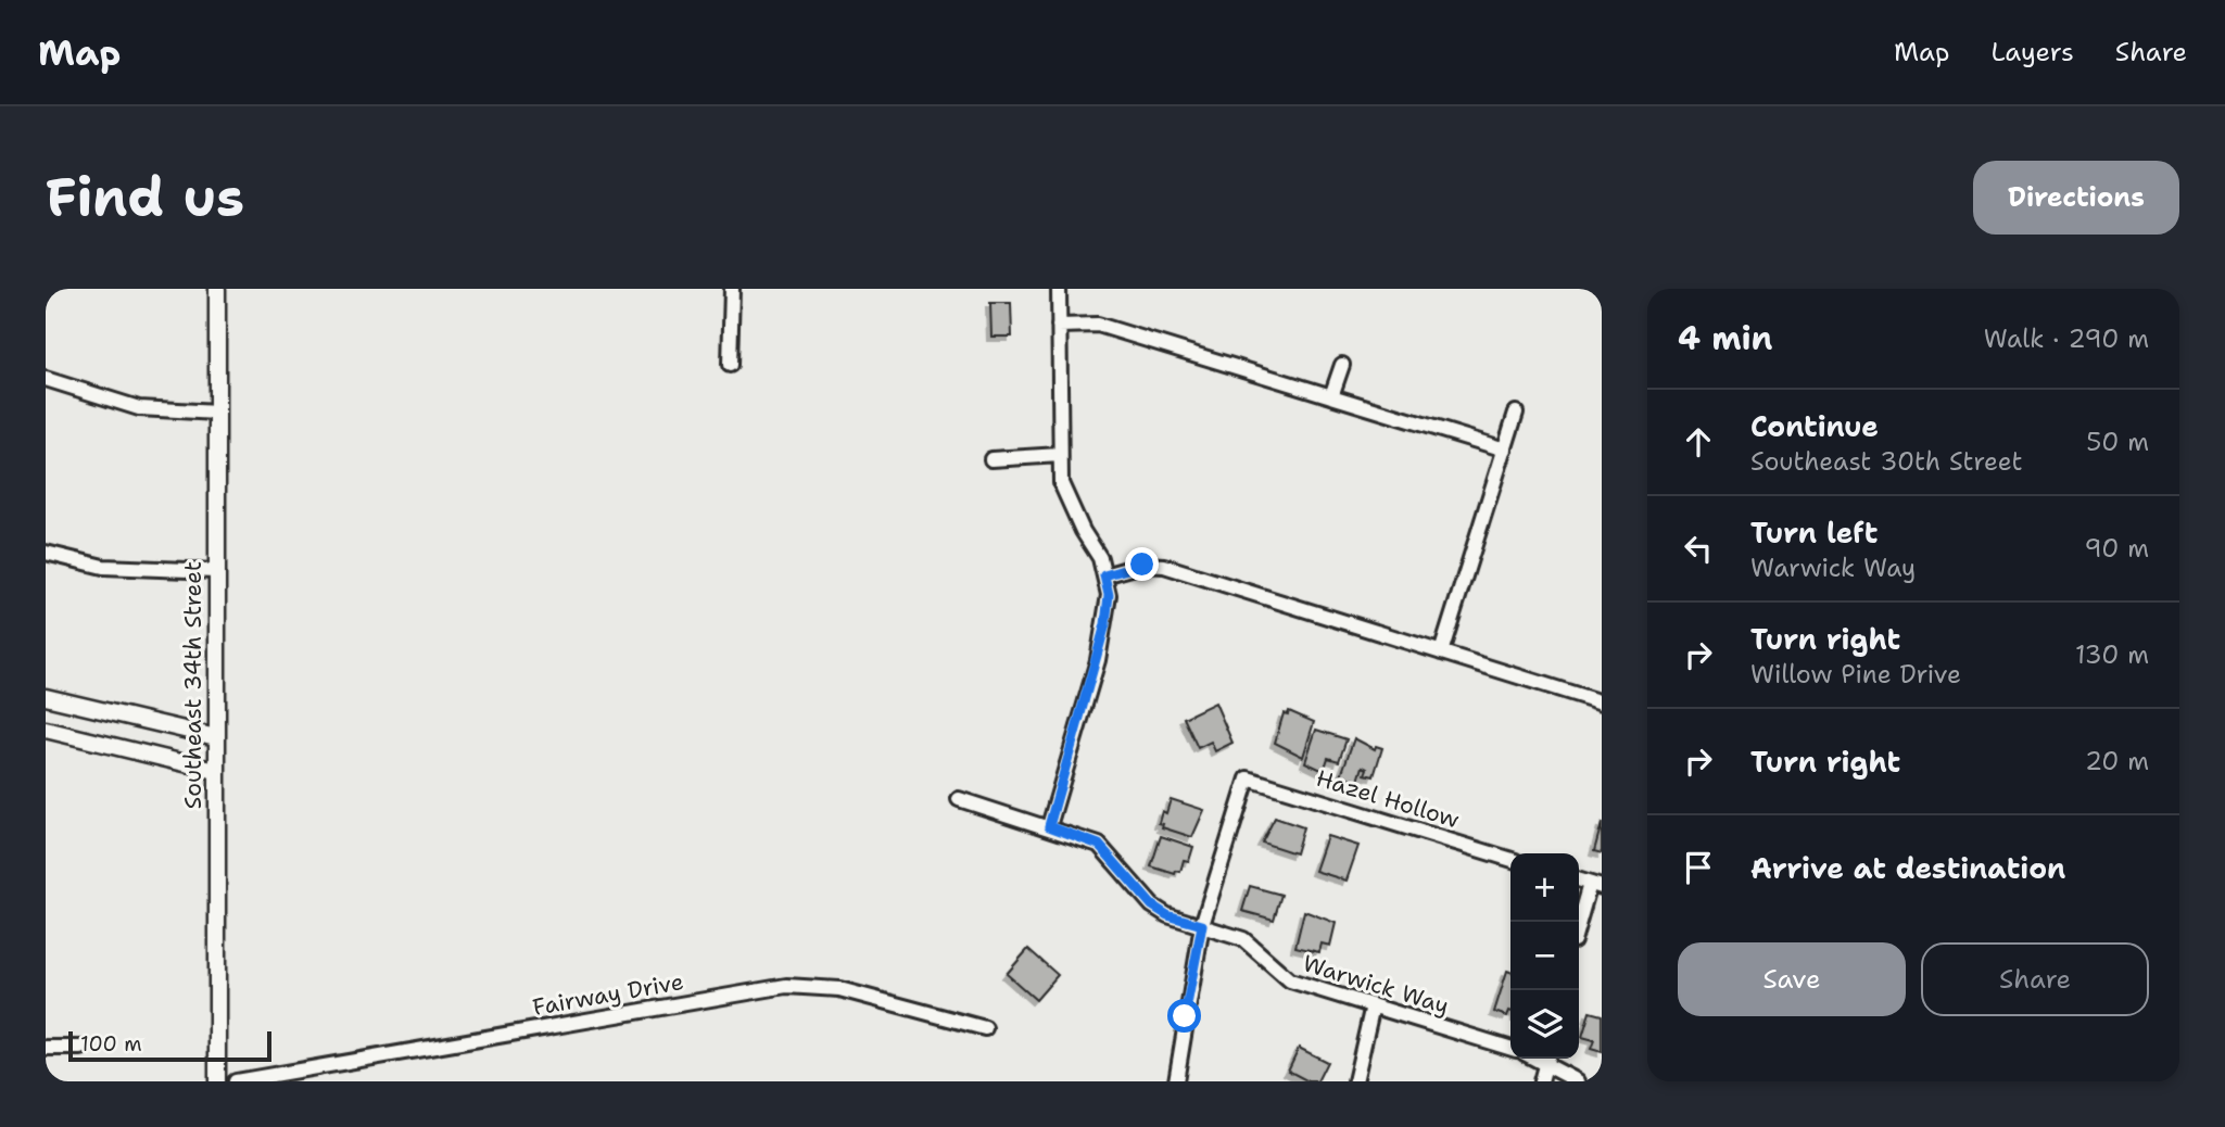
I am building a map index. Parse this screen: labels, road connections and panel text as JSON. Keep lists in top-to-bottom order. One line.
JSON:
{"streets":{"street":["Southeast 34th Street","Hazel Hollow","Warwick Way","Fairway Drive"]},"crossings":[["Hazel Hollow","Warwick Way"]],"scale_bar":"100 m","page":{"header":"Map","nav":["Map","Layers","Share"],"buttons":["Directions",["Save","Share"]],"title":"Find us","heading":["4 min","Walk · 290 m"],"list":[["Continue","Southeast 30th Street","50 m"],["Turn left","Warwick Way","90 m"],["Turn right","Willow Pine Drive","130 m"],["Turn right","20 m"],"Arrive at destination"],"map_buttons":["+","−"],"scale":"100 m"}}
